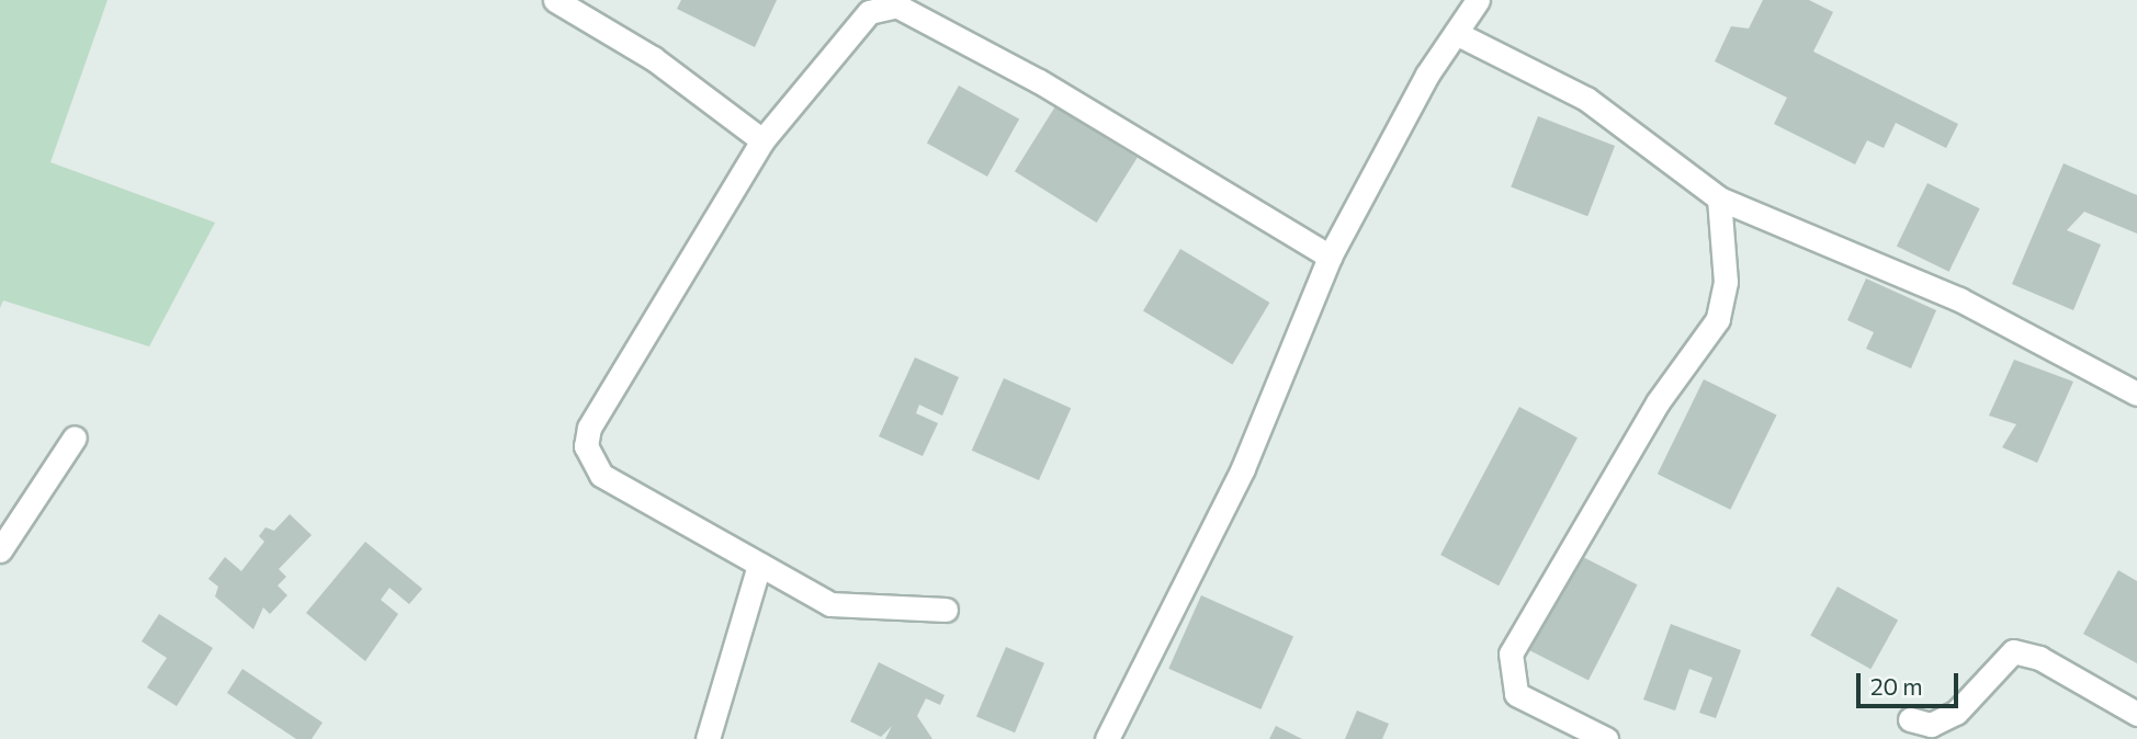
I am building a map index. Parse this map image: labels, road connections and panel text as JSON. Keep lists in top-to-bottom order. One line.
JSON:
{"scale_bar":"20 m"}
